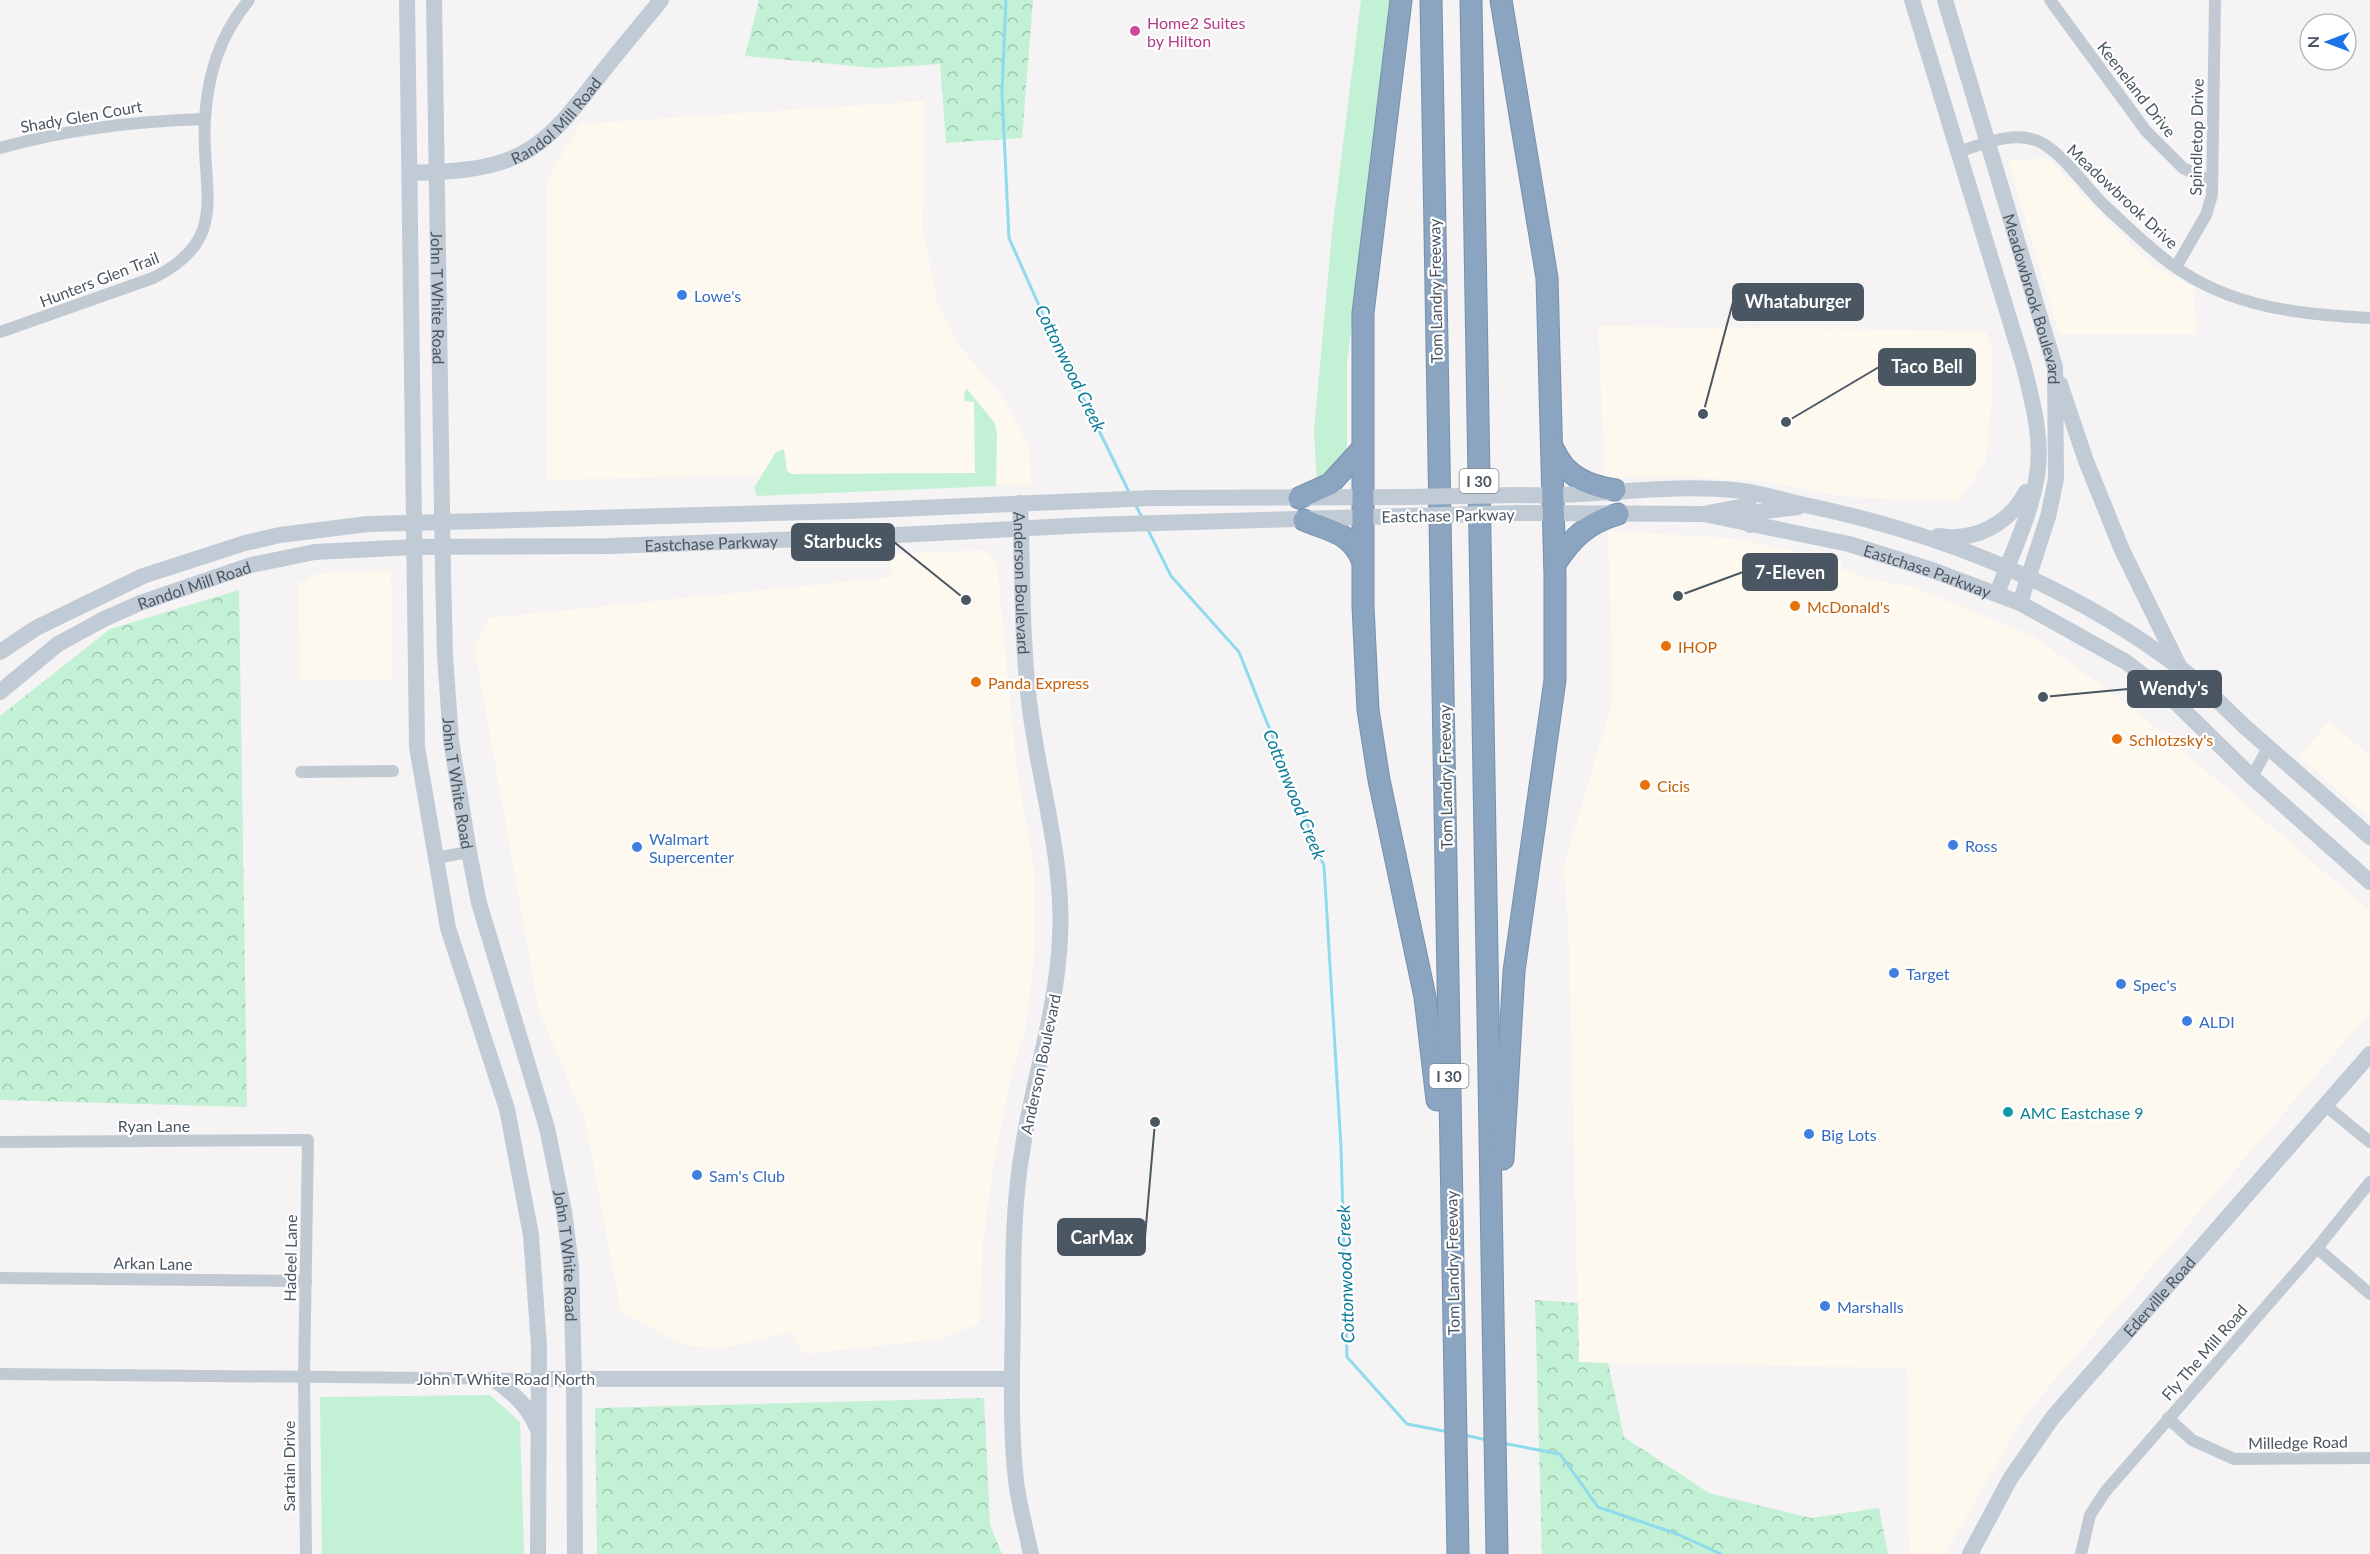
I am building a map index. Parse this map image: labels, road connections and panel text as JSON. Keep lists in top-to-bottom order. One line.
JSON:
{"streets":{"highway":["Tom Landry Freeway","I 30"],"main road":["Randol Mill Road","John T White Road","Meadowbrook Boulevard","Eastchase Parkway","Anderson Boulevard","Ederville Road","John T White Road North"],"street":["Keeneland Drive","Shady Glen Court","Spindletop Drive","Meadowbrook Drive","Hunters Glen Trail","Ryan Lane","Hadeel Lane","Arkan Lane","Fly The Mill Road","Milledge Road","Sartain Drive"]},"crossings":[["Keeneland Drive","Spindletop Drive"],["Shady Glen Court","Hunters Glen Trail"],["Randol Mill Road","John T White Road"],["Randol Mill Road","Eastchase Parkway"],["Spindletop Drive","Meadowbrook Drive"],["Meadowbrook Drive","Meadowbrook Boulevard"],["John T White Road","Eastchase Parkway"],["John T White Road","John T White Road North"],["Meadowbrook Boulevard","Eastchase Parkway"],["Eastchase Parkway","Anderson Boulevard"],["Anderson Boulevard","John T White Road North"],["Ryan Lane","Hadeel Lane"],["Hadeel Lane","Arkan Lane"],["Hadeel Lane","John T White Road North"],["Hadeel Lane","Sartain Drive"],["Fly The Mill Road","Milledge Road"],["John T White Road North","Sartain Drive"]],"water":["Cottonwood Creek"],"places":["Home2 Suites by Hilton","Lowe's","Whataburger","Taco Bell","7-Eleven","Starbucks","McDonald's","IHOP","Panda Express","Wendy's","Schlotzsky's","Cicis","Ross","Walmart Supercenter","Target","Spec's","ALDI","AMC Eastchase 9","CarMax","Big Lots","Sam's Club","Marshalls"],"north":"left"}
